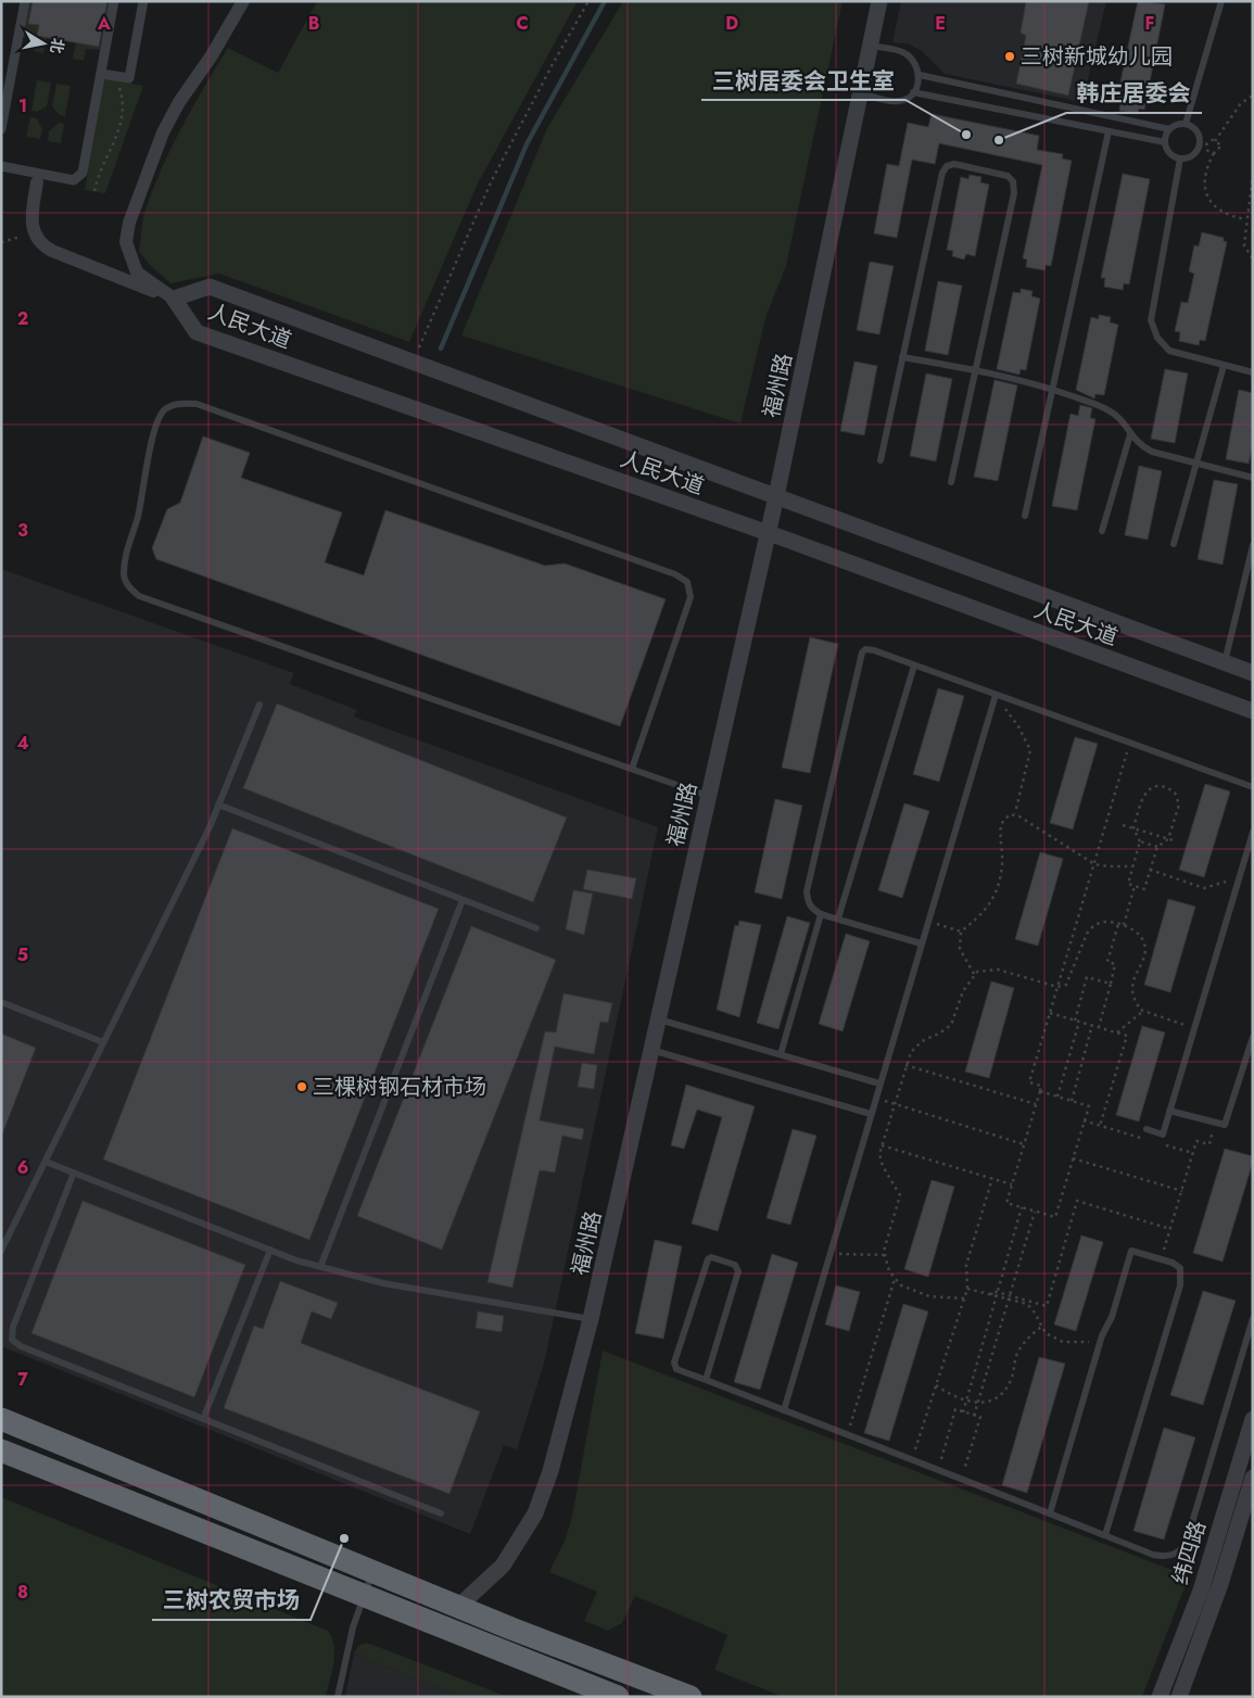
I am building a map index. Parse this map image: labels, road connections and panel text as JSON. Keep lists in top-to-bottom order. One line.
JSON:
{"streets":{"street":["人民大道","福州路","纬四路"]},"crossings":[["人民大道","福州路"]],"places":["三树新城幼儿园","三树居委会卫生室","韩庄居委会","三棵树钢石材市场","三树农贸市场"],"north":"right","grid":{"columns":["A","B","C","D","E","F"],"rows":["1","2","3","4","5","6","7","8"]}}
